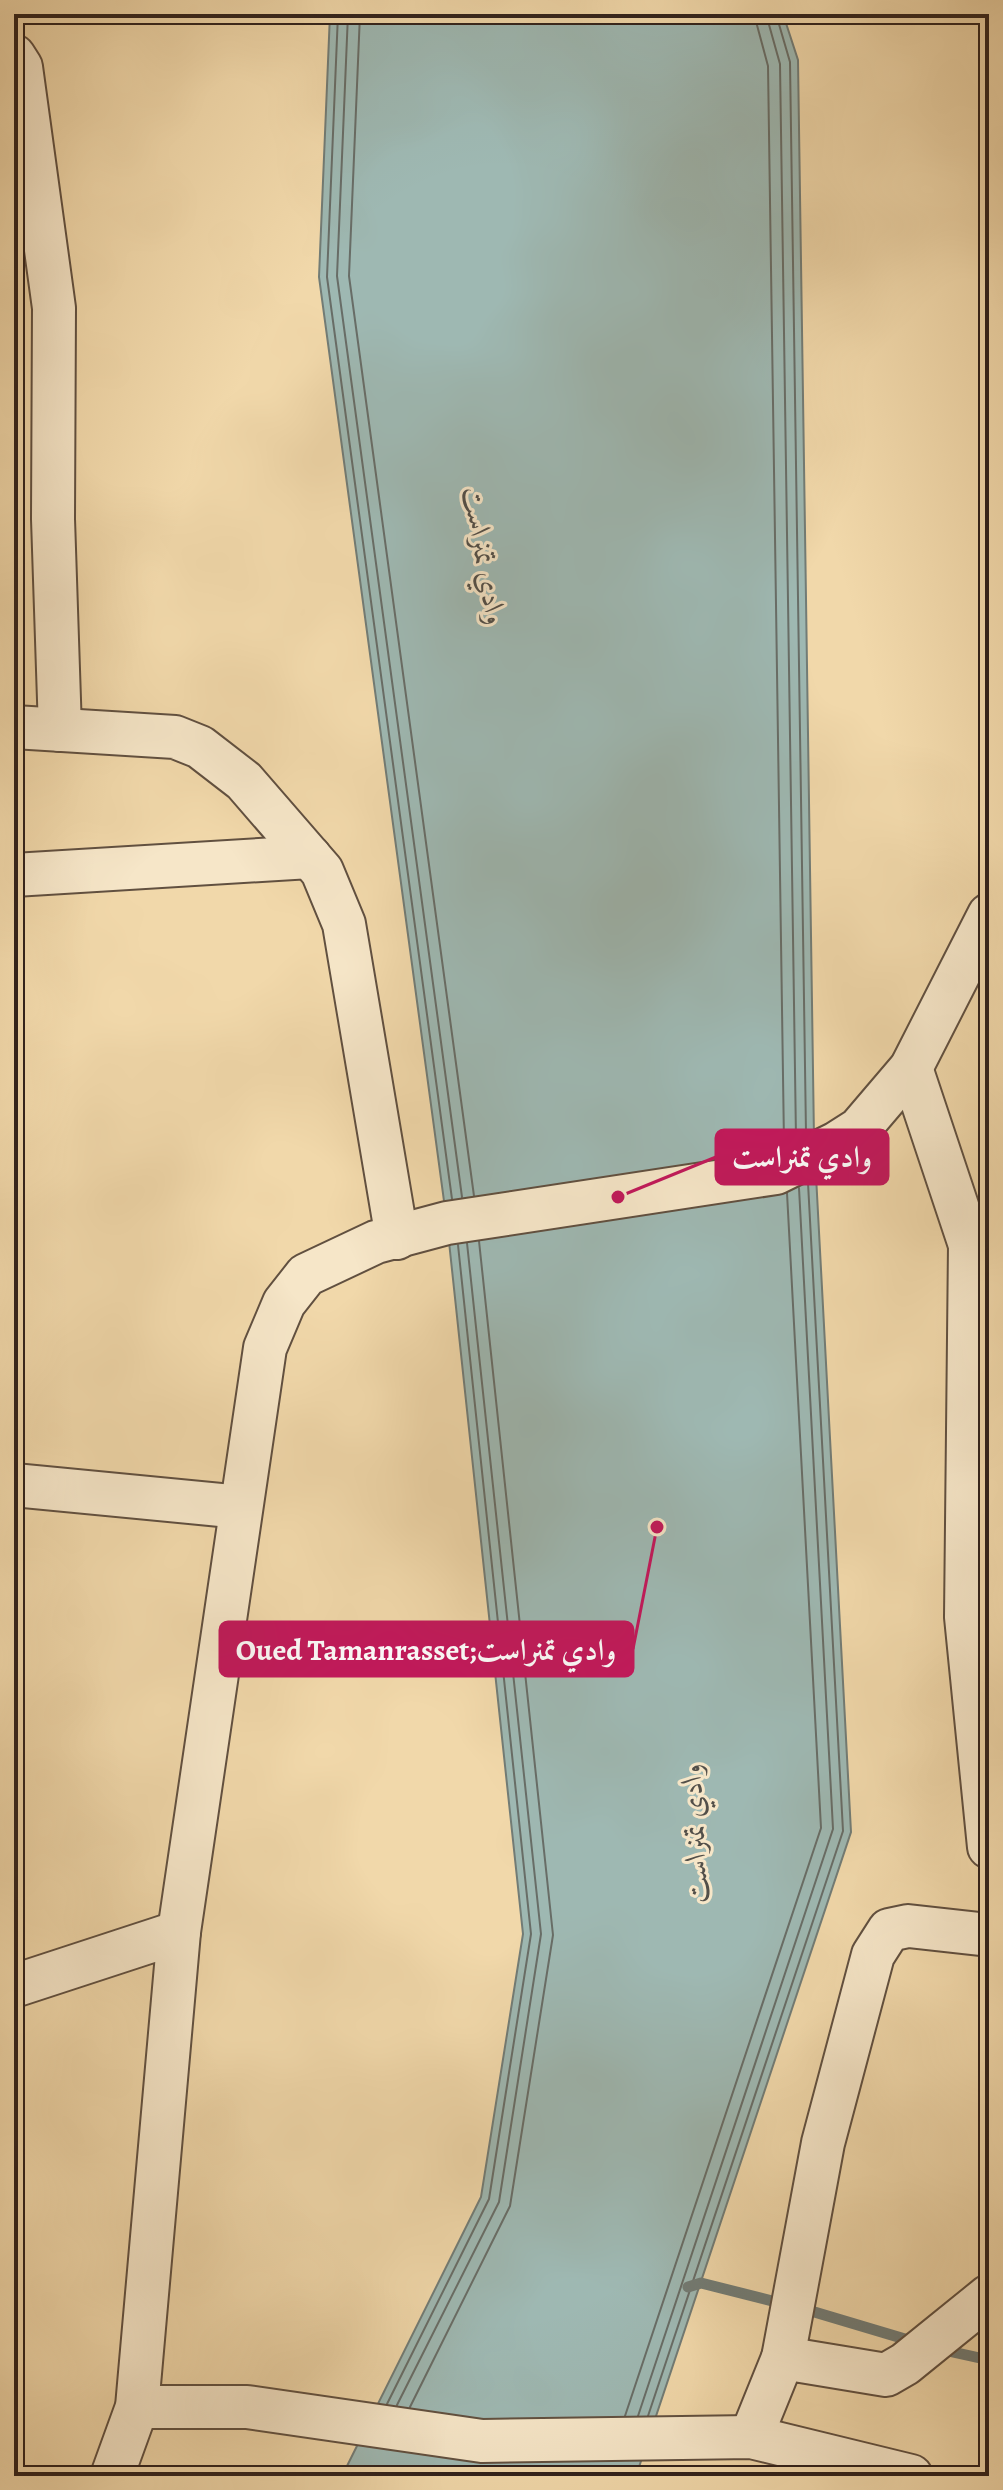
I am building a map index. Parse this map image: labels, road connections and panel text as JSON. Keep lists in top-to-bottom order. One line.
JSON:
{"water":["وادي تمنراست"],"places":["وادي تمنراست","Oued Tamanrasset;وادي تمنراست"]}
